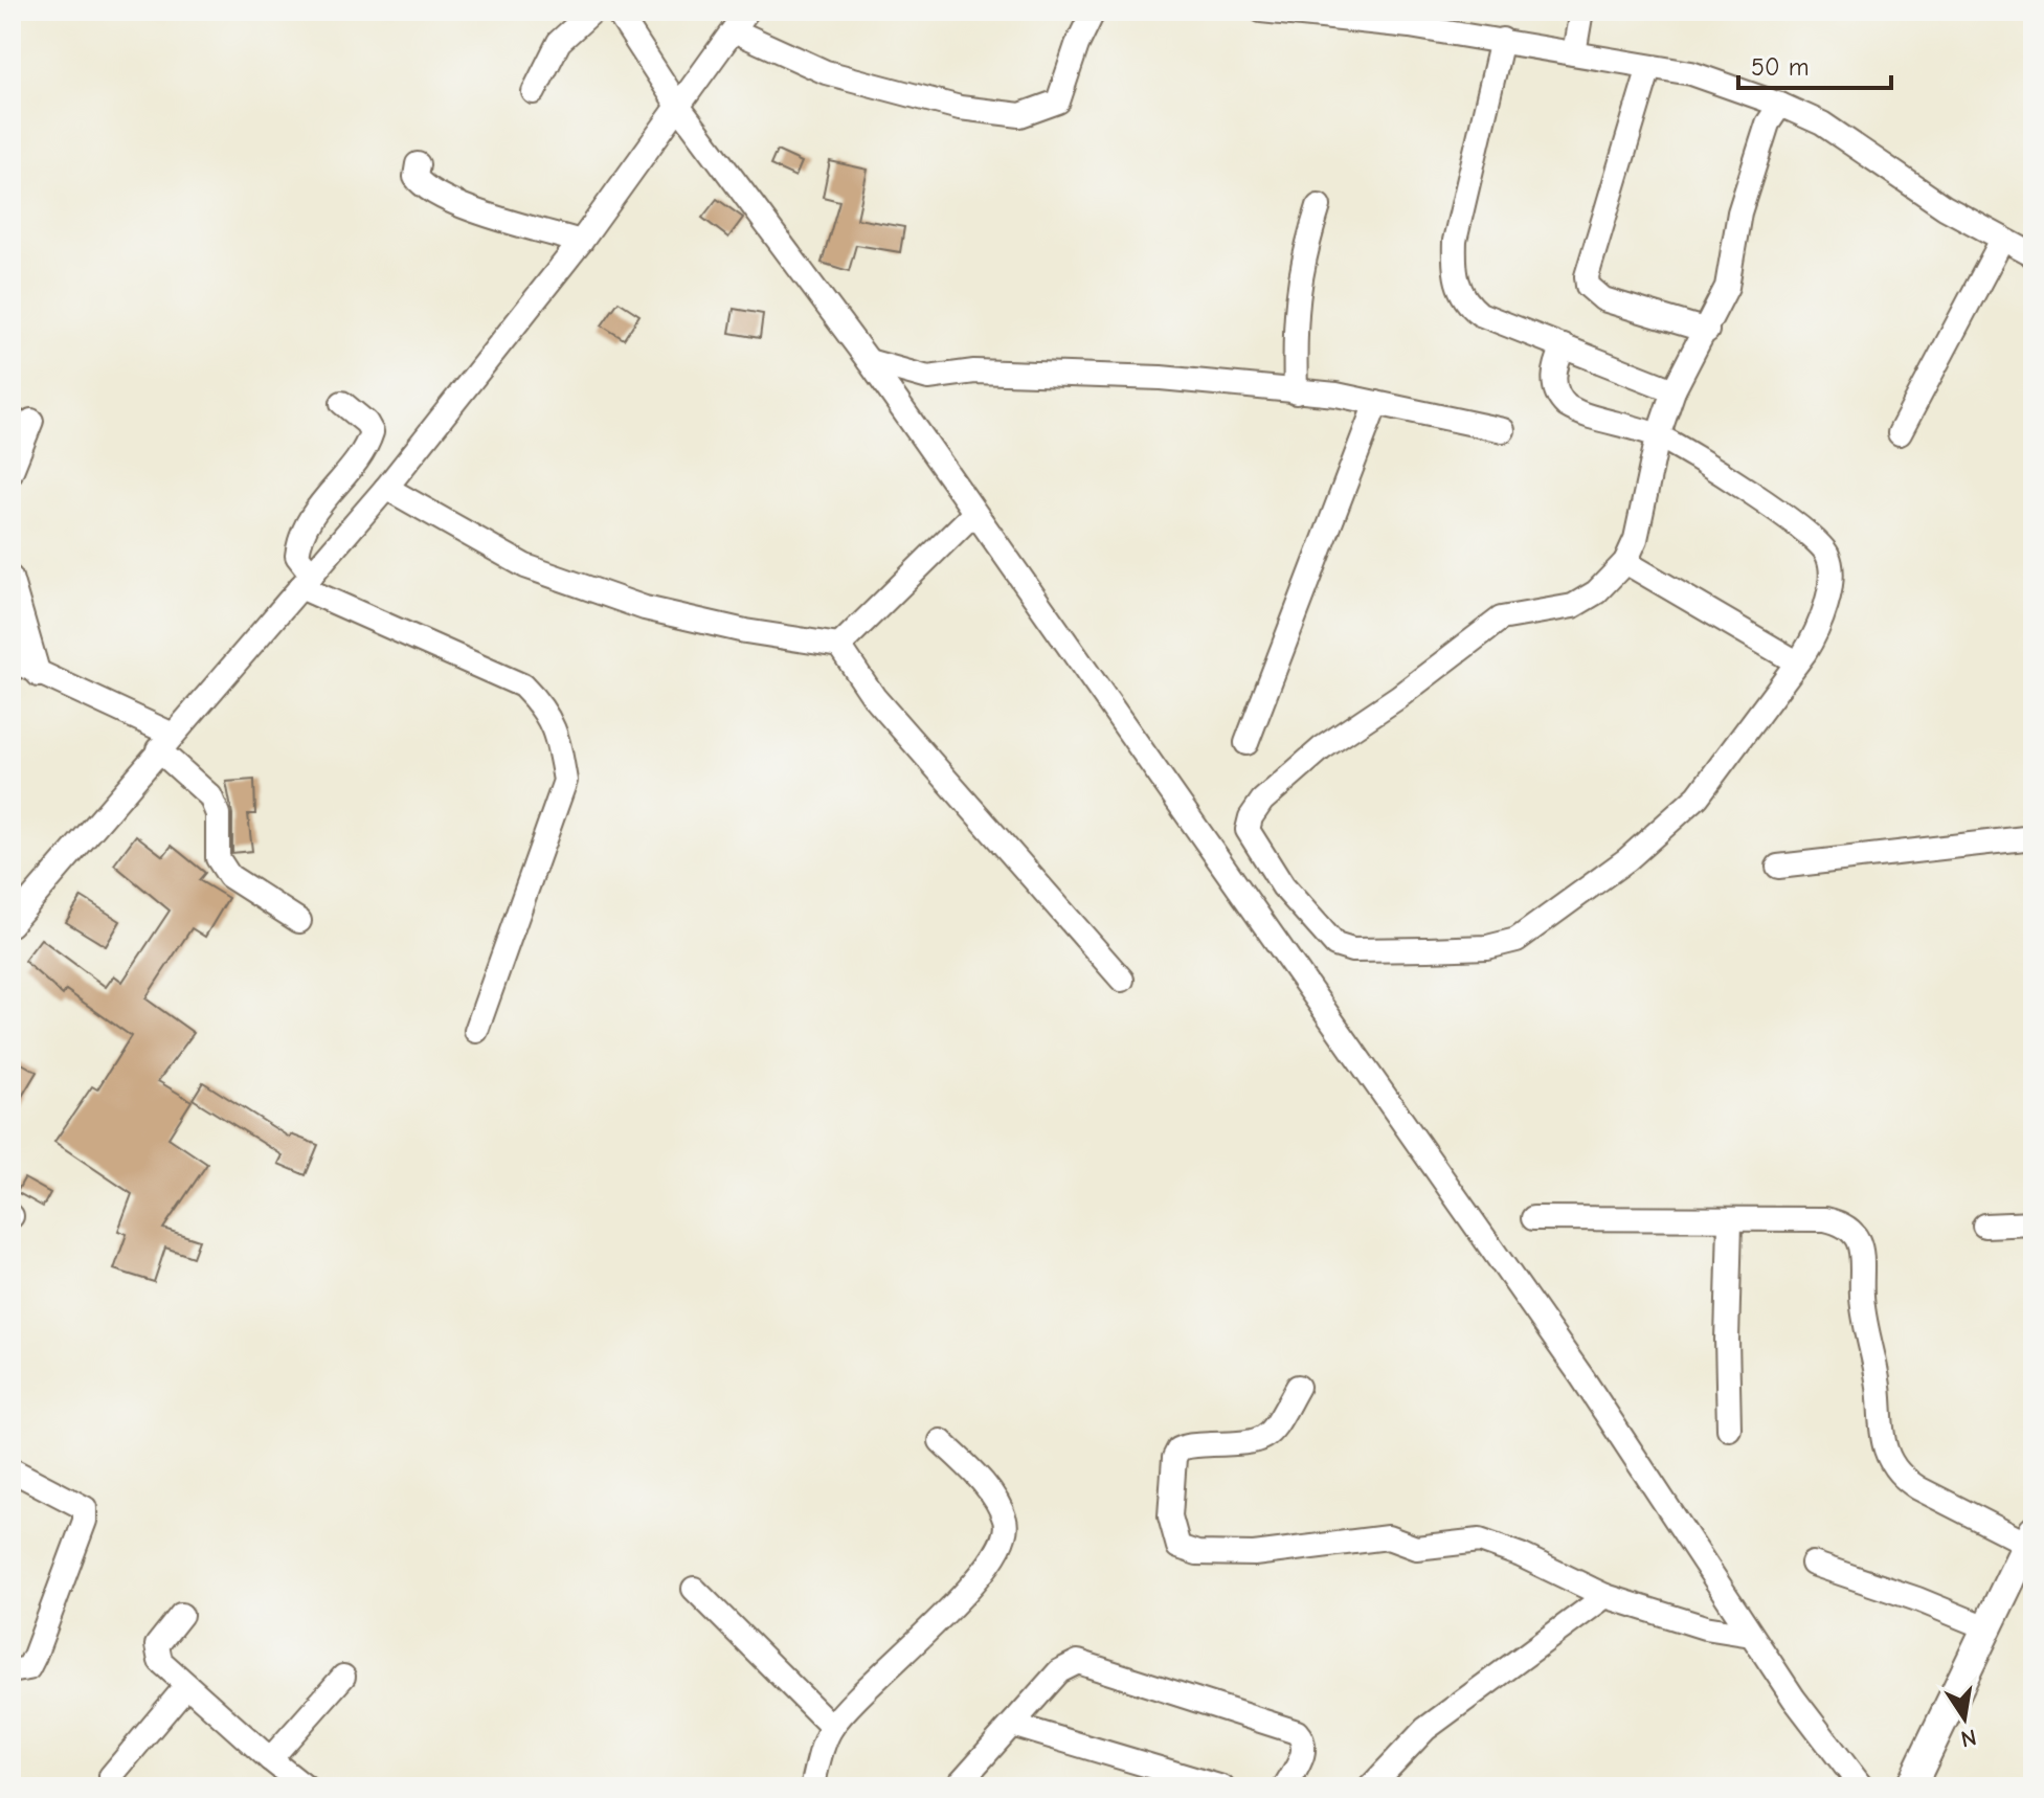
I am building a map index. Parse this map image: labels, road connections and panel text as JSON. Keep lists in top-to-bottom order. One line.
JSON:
{"scale_bar":"50 m","north":"bottom"}
